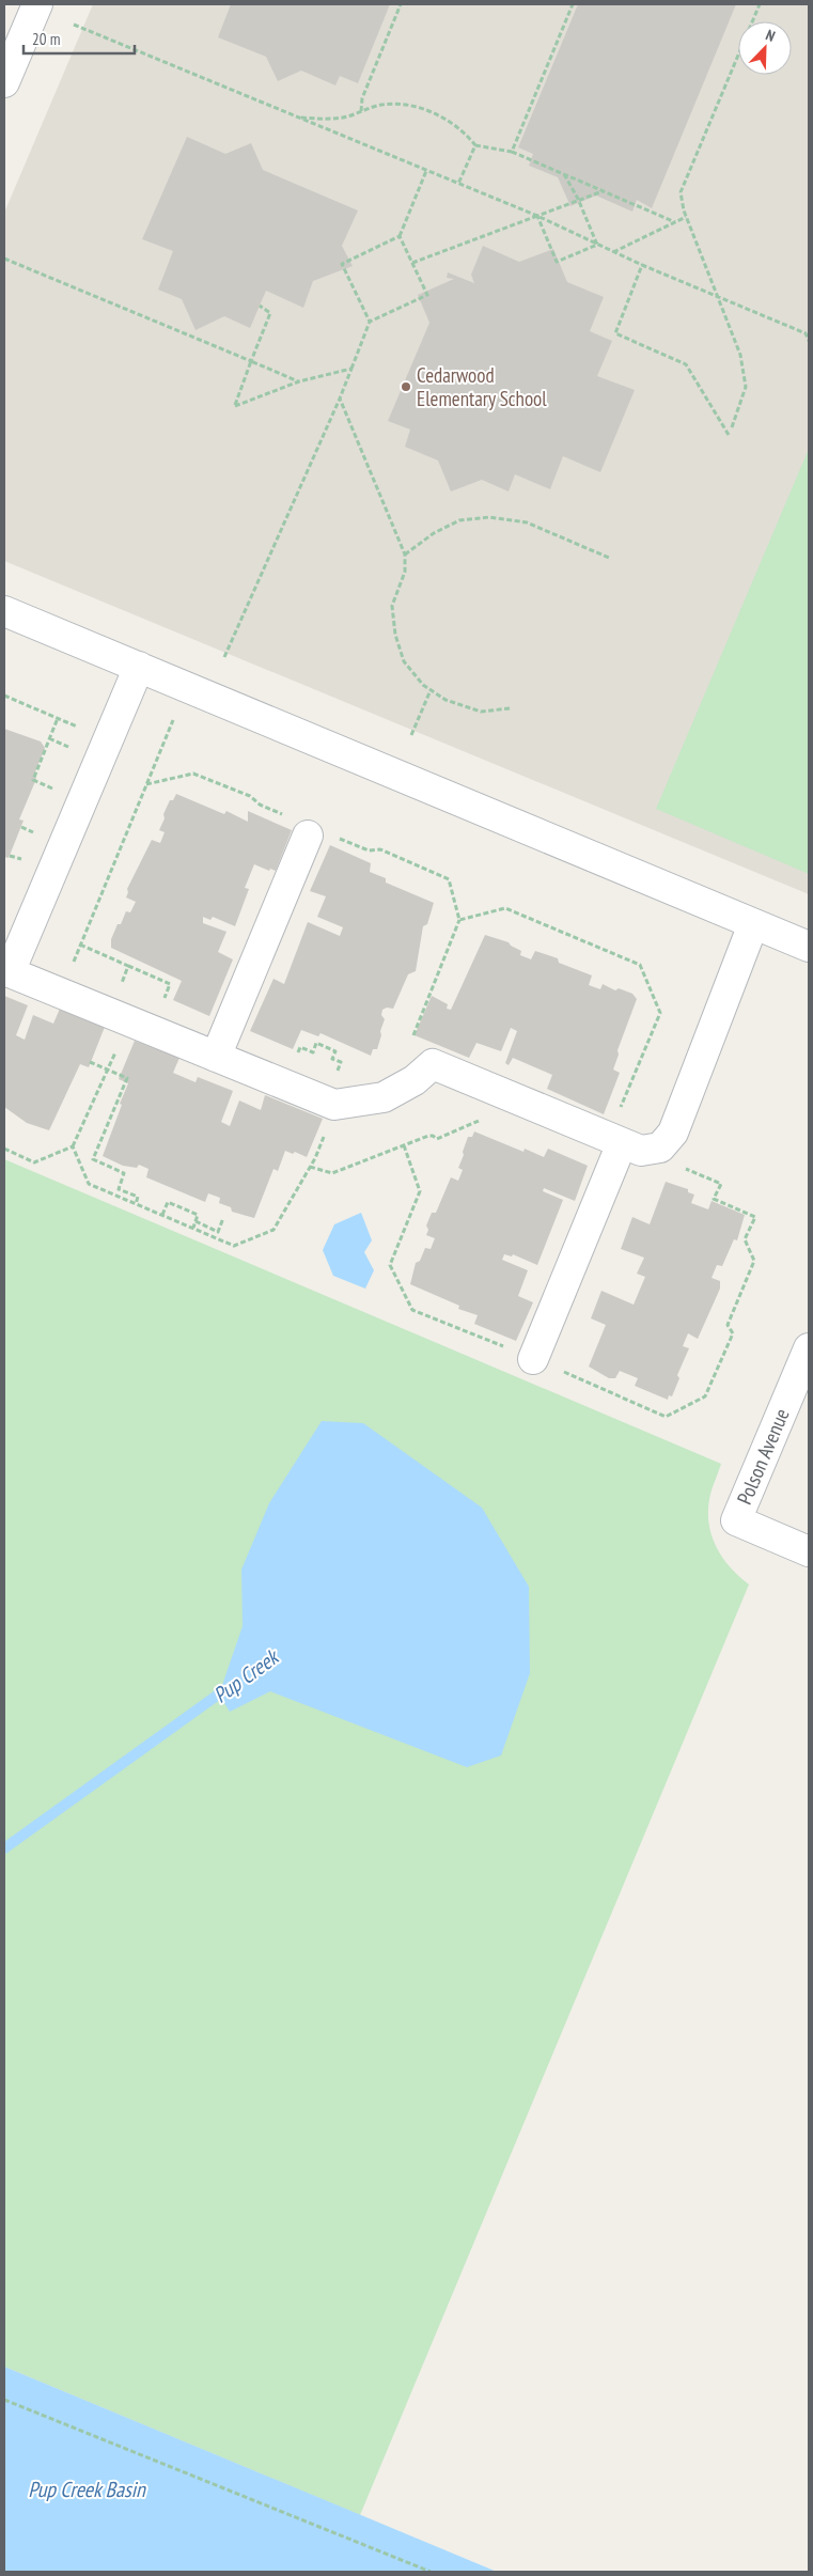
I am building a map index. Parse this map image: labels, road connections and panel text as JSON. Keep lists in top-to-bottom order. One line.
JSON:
{"streets":{"street":["Polson Avenue"]},"water":["Pup Creek","Pup Creek Basin"],"places":["Cedarwood Elementary School"],"scale_bar":"20 m","north":"top right"}
